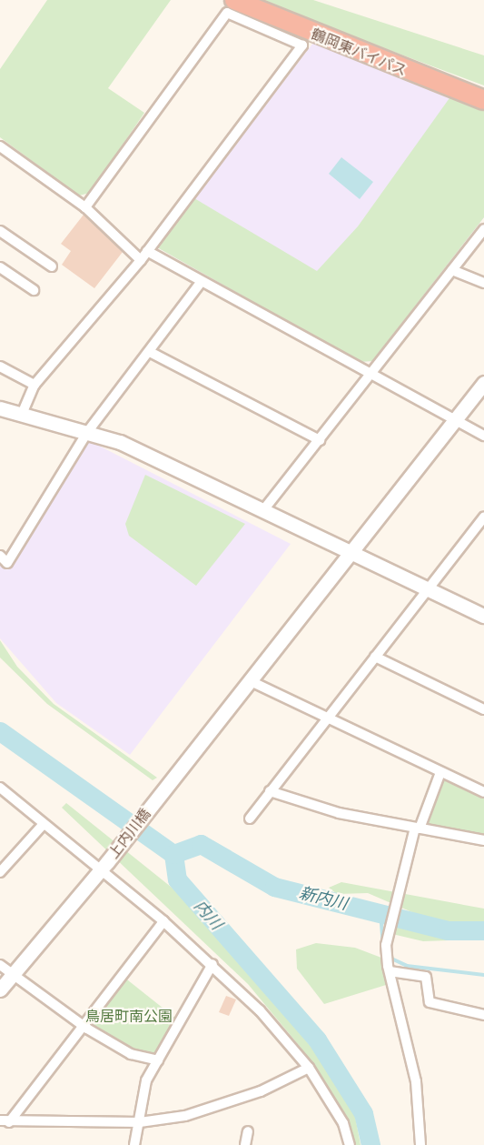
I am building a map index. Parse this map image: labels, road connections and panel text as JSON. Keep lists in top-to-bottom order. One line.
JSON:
{"streets":{"highway":["鶴岡東バイパス"],"street":["上内川橋"]},"water":["新内川","内川"],"parks":["鳥居町南公園"]}
